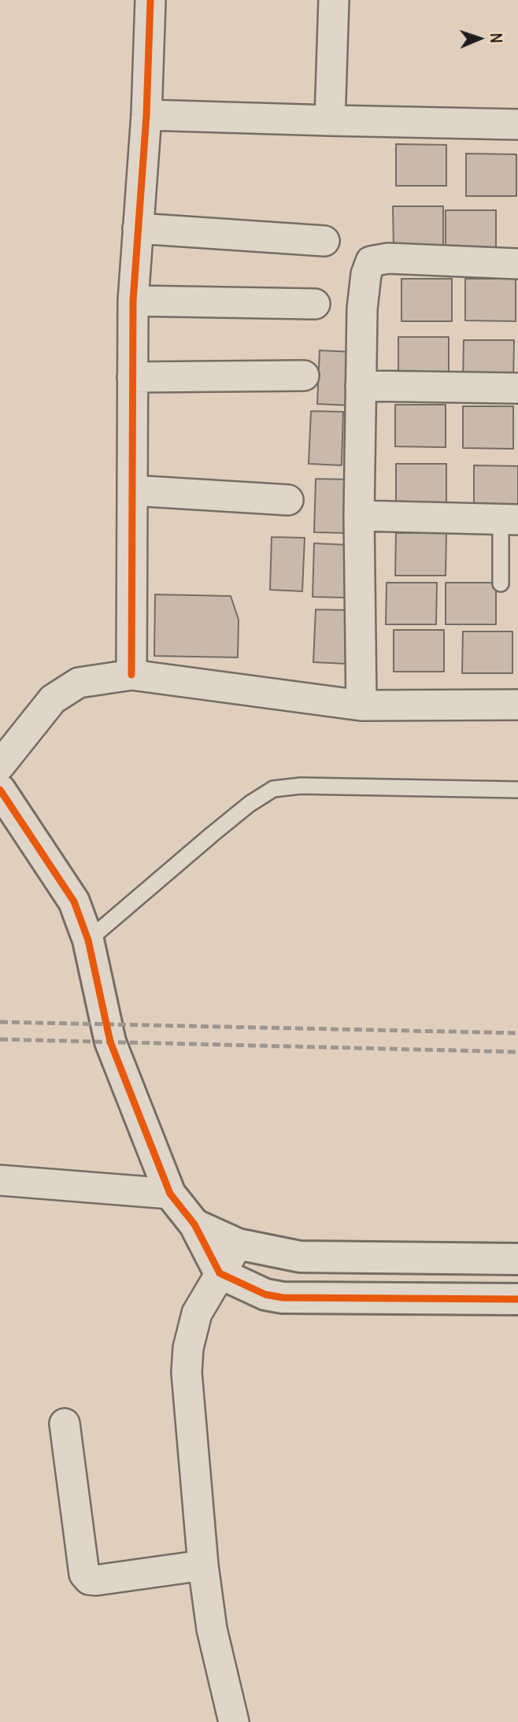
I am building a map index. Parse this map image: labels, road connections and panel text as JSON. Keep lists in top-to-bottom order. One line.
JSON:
{"north":"right"}
